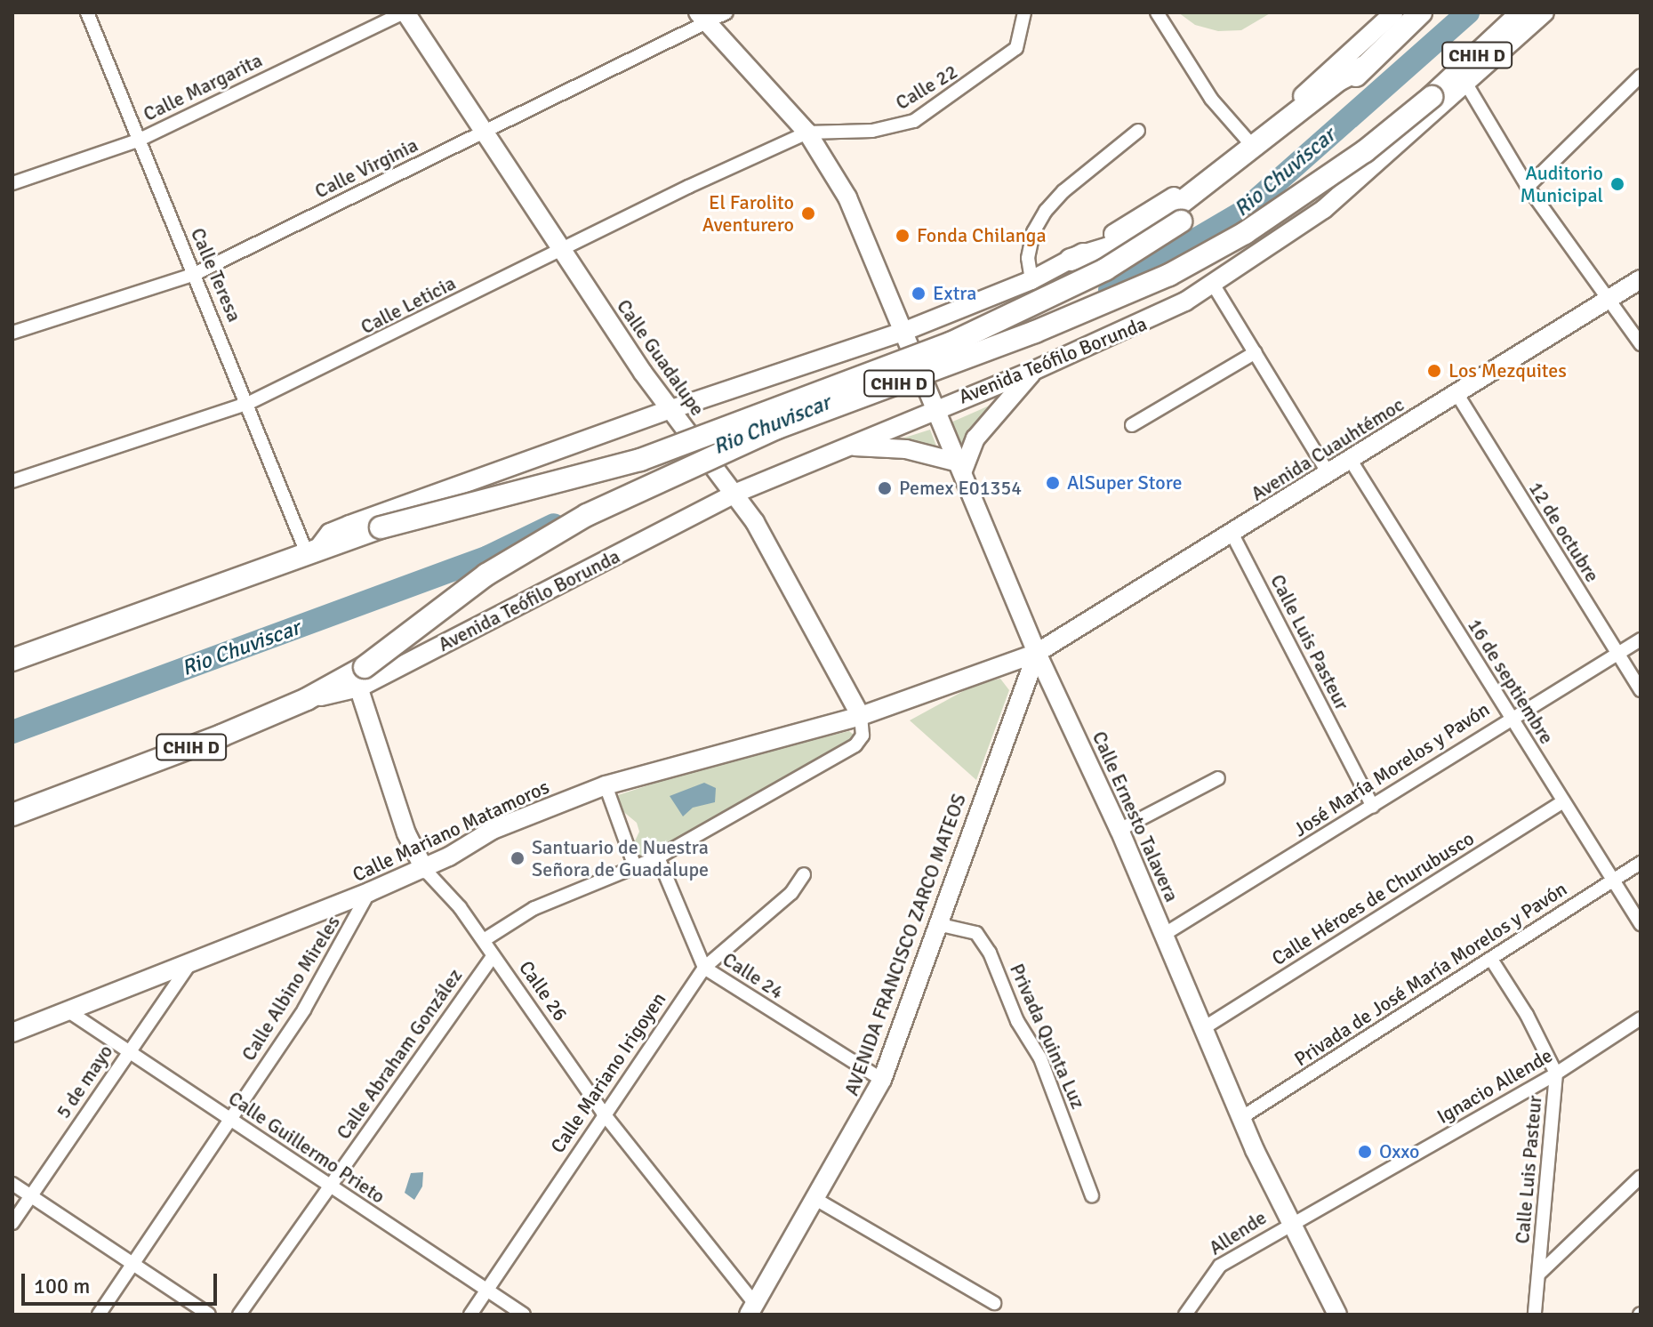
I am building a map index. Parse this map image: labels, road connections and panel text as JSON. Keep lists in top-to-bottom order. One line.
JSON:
{"streets":{"main road":["CHIH D","Calle Guadalupe","Avenida Teófilo Borunda","Avenida Cuauhtémoc","Calle Ernesto Talavera","Calle Mariano Matamoros","AVENIDA FRANCISCO ZARCO MATEOS","Calle 26"],"street":["Calle Margarita","Calle 22","Calle Virginia","Calle Teresa","Calle Leticia","12 de octubre","Calle Luis Pasteur","16 de septiembre","José María Morelos y Pavón","Calle Héroes de Churubusco","Privada de José María Morelos y Pavón","Calle 24","Calle Albino Mireles","Privada Quinta Luz","Calle Abraham González","Calle Mariano Irigoyen","5 de mayo","Ignacio Allende","Calle Guillermo Prieto","Allende"]},"crossings":[["CHIH D","Calle Teresa"],["CHIH D","Avenida Teófilo Borunda"],["CHIH D","Calle 26"],["Calle Margarita","Calle Teresa"],["Calle Margarita","Calle Guadalupe"],["Calle 22","Calle Leticia"],["Calle 22","Calle Ernesto Talavera"],["Calle Virginia","Calle Teresa"],["Calle Virginia","Calle Guadalupe"],["Calle Virginia","Calle Ernesto Talavera"],["Calle Teresa","Calle Leticia"],["Calle Leticia","Calle Guadalupe"],["Calle Leticia","Calle Ernesto Talavera"],["Calle Guadalupe","Avenida Teófilo Borunda"],["Calle Guadalupe","Calle Mariano Matamoros"],["Calle Guadalupe","Calle 24"],["Avenida Teófilo Borunda","Calle Ernesto Talavera"],["Avenida Teófilo Borunda","Calle 26"],["Avenida Cuauhtémoc","12 de octubre"],["Avenida Cuauhtémoc","Calle Luis Pasteur"],["Avenida Cuauhtémoc","16 de septiembre"],["Avenida Cuauhtémoc","Calle Ernesto Talavera"],["Avenida Cuauhtémoc","Calle Mariano Matamoros"],["Avenida Cuauhtémoc","AVENIDA FRANCISCO ZARCO MATEOS"],["12 de octubre","José María Morelos y Pavón"],["Calle Luis Pasteur","José María Morelos y Pavón"],["Calle Luis Pasteur","Privada de José María Morelos y Pavón"],["Calle Luis Pasteur","Ignacio Allende"],["16 de septiembre","José María Morelos y Pavón"],["16 de septiembre","Calle Héroes de Churubusco"],["16 de septiembre","Privada de José María Morelos y Pavón"],["José María Morelos y Pavón","Calle Ernesto Talavera"],["Calle Ernesto Talavera","Calle Mariano Matamoros"],["Calle Ernesto Talavera","Calle Héroes de Churubusco"],["Calle Ernesto Talavera","AVENIDA FRANCISCO ZARCO MATEOS"],["Calle Ernesto Talavera","Privada de José María Morelos y Pavón"],["Calle Ernesto Talavera","Ignacio Allende"],["Calle Ernesto Talavera","Allende"],["Calle Mariano Matamoros","AVENIDA FRANCISCO ZARCO MATEOS"],["Calle Mariano Matamoros","Calle Albino Mireles"],["Calle Mariano Matamoros","Calle 26"],["Calle Mariano Matamoros","5 de mayo"],["Calle Mariano Matamoros","Calle Guillermo Prieto"],["AVENIDA FRANCISCO ZARCO MATEOS","Calle 24"],["AVENIDA FRANCISCO ZARCO MATEOS","Calle 26"],["AVENIDA FRANCISCO ZARCO MATEOS","Privada Quinta Luz"],["Calle 24","Calle Mariano Irigoyen"],["Calle Albino Mireles","Calle Guillermo Prieto"],["Calle 26","Calle Abraham González"],["Calle 26","Calle Mariano Irigoyen"],["Calle Abraham González","Calle Guillermo Prieto"],["Calle Mariano Irigoyen","Calle Guillermo Prieto"],["5 de mayo","Calle Guillermo Prieto"],["Ignacio Allende","Allende"]],"water":["Rio Chuviscar"],"places":["Auditorio Municipal","El Farolito Aventurero","Fonda Chilanga","Extra","Los Mezquites","AlSuper Store","Pemex E01354","Santuario de Nuestra Señora de Guadalupe","Oxxo"],"scale_bar":"100 m"}
